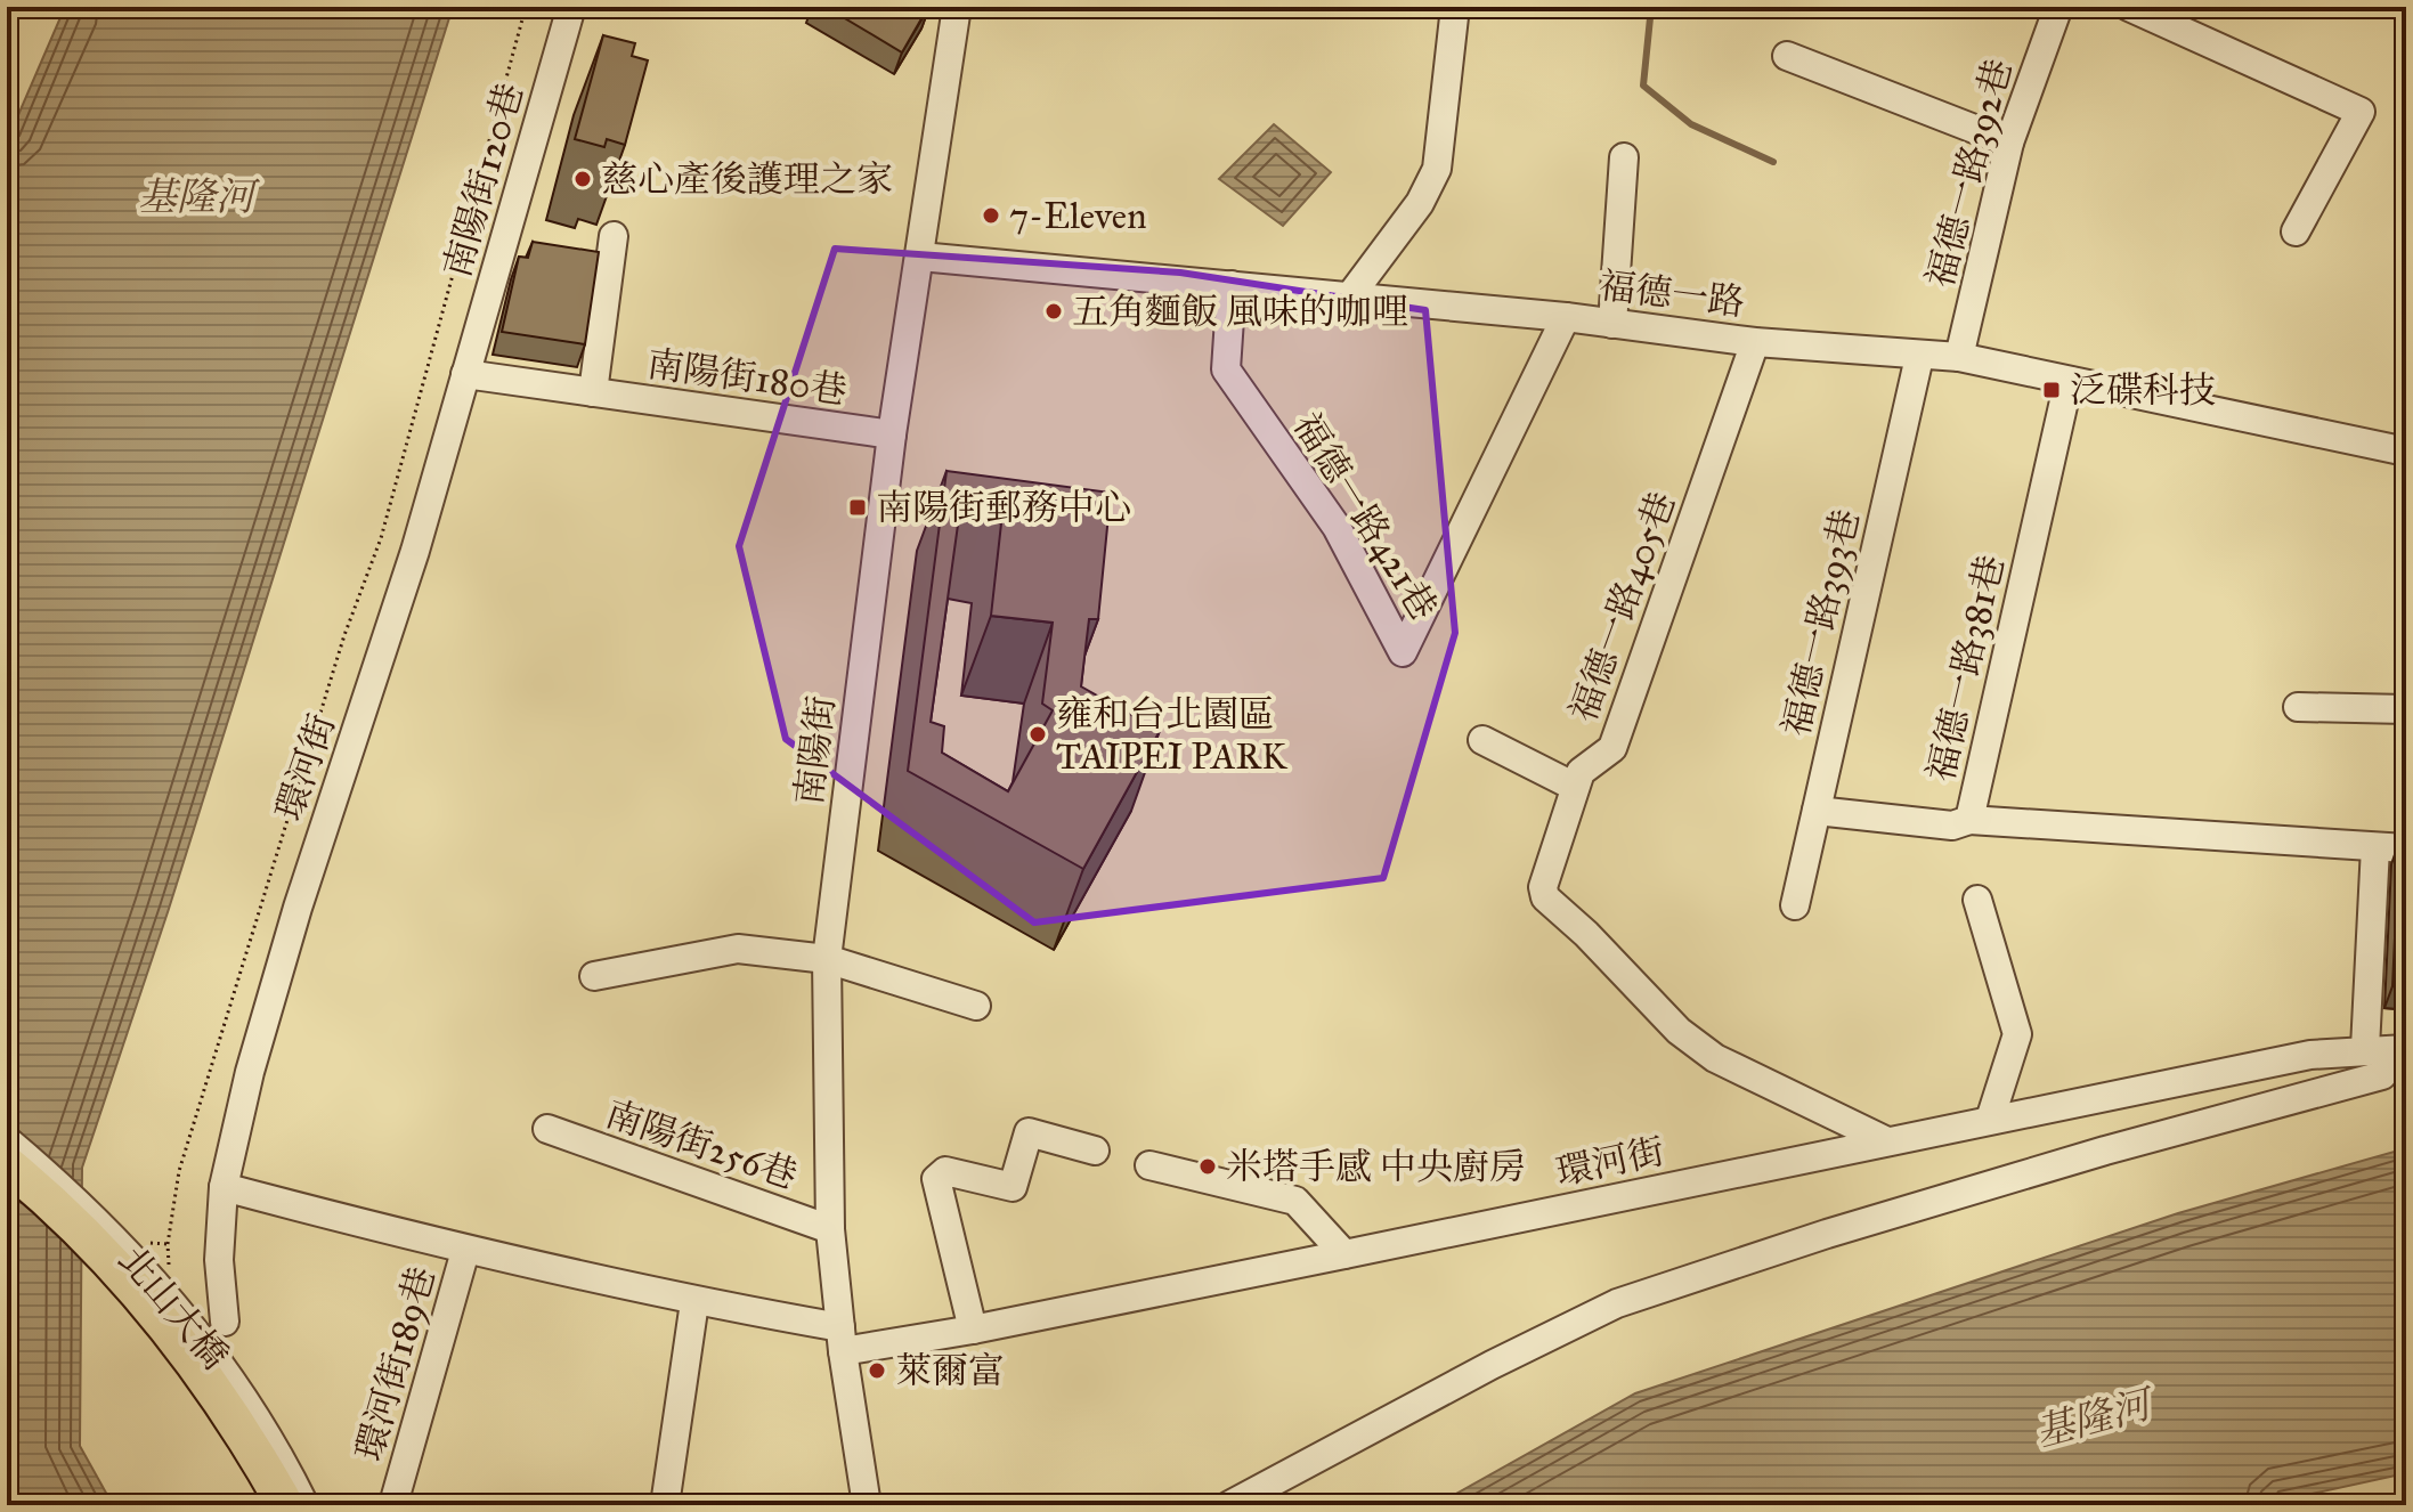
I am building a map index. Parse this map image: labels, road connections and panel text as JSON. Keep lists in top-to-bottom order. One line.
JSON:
{"streets":{"main road":["北山大橋"],"street":["福德一路392巷","南陽街120巷","福德一路","南陽街180巷","福德一路421巷","福德一路405巷","福德一路393巷","福德一路381巷","南陽街","環河街","南陽街256巷","環河街189巷"]},"crossings":[["福德一路392巷","福德一路"],["南陽街120巷","南陽街180巷"],["南陽街120巷","環河街"],["福德一路","福德一路421巷"],["福德一路","福德一路405巷"],["福德一路","福德一路393巷"],["福德一路","福德一路381巷"],["福德一路","南陽街"],["南陽街180巷","南陽街"],["南陽街180巷","環河街"],["福德一路405巷","環河街"],["福德一路393巷","福德一路381巷"],["南陽街","環河街"],["南陽街","南陽街256巷"],["環河街","環河街189巷"]],"water":["基隆河"],"places":{"other":["慈心產後護理之家","7-Eleven","五角麵飯 風味的咖哩","雍和台北園區 TAIPEI PARK","米塔手感 中央廚房","萊爾富"],"transit":["泛碟科技","南陽街郵務中心"]}}
